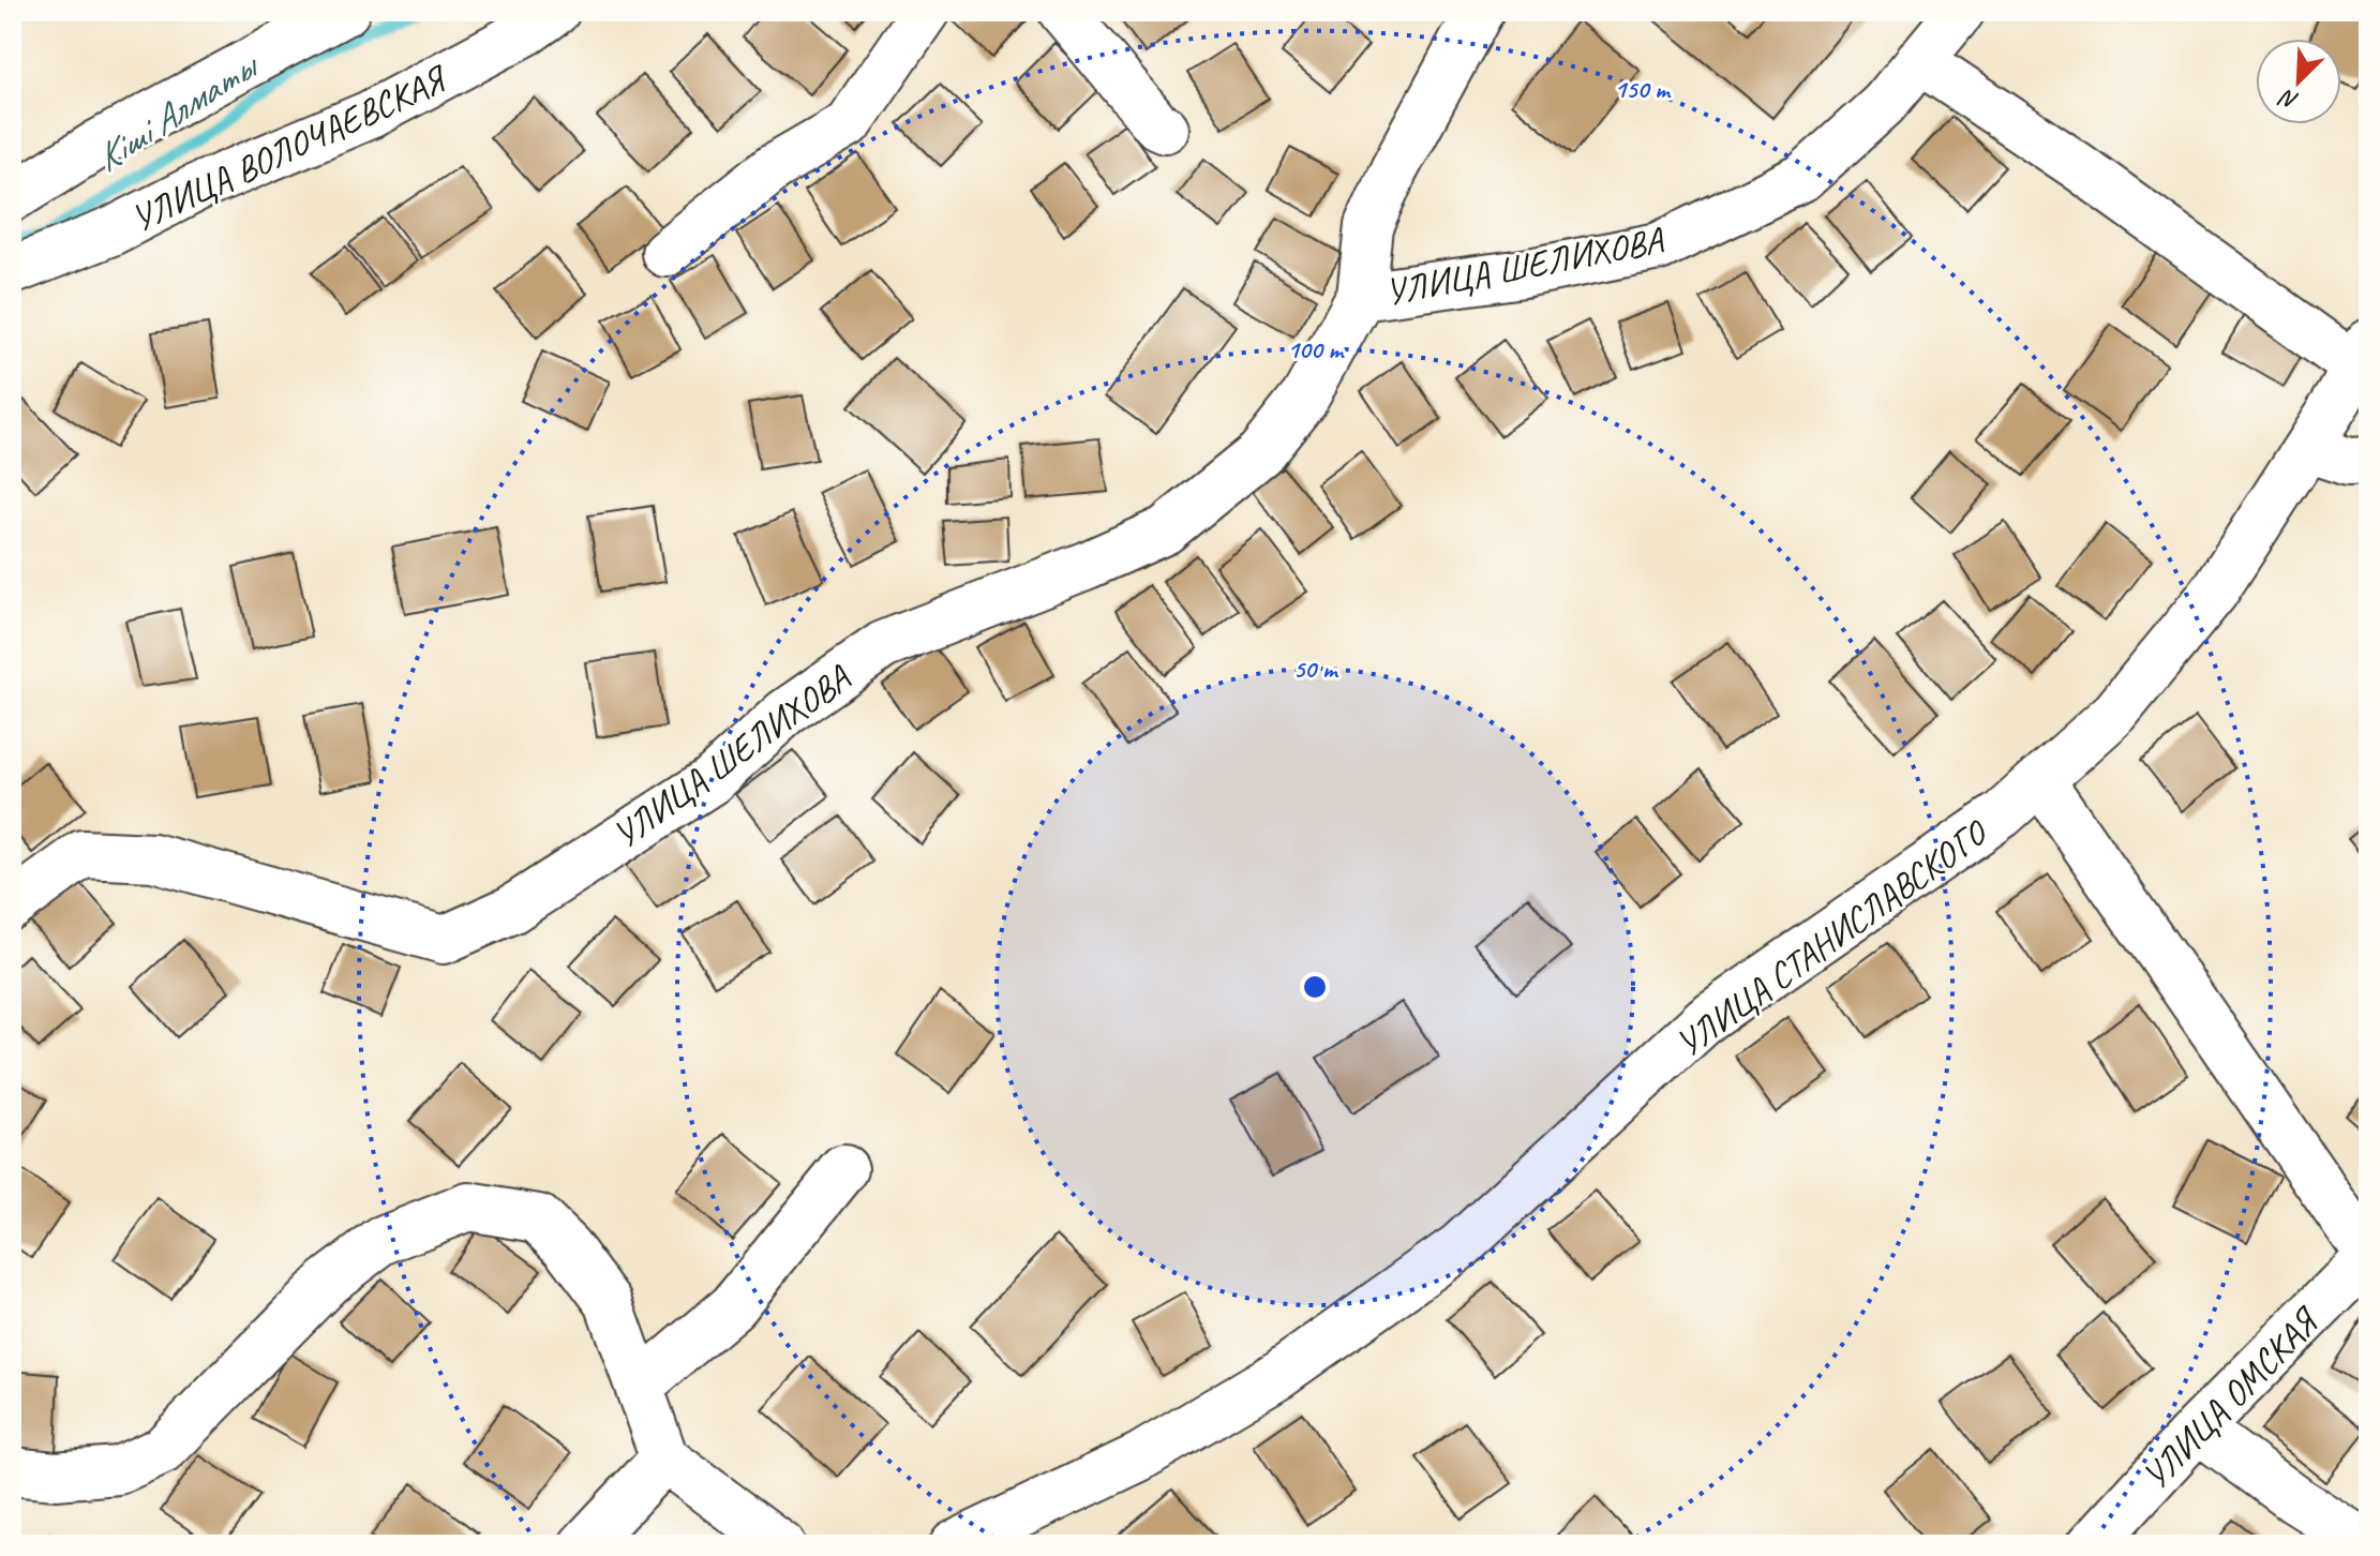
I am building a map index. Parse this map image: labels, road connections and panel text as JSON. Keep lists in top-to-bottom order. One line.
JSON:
{"streets":{"street":["УЛИЦА ВОЛОЧАЕВСКАЯ","УЛИЦА ШЕЛИХОВА","УЛИЦА СТАНИСЛАВСКОГО","УЛИЦА ОМСКАЯ"]},"water":["Кіші Алматы"],"north":"bottom left","rings":["150 m","100 m","50 m"]}
